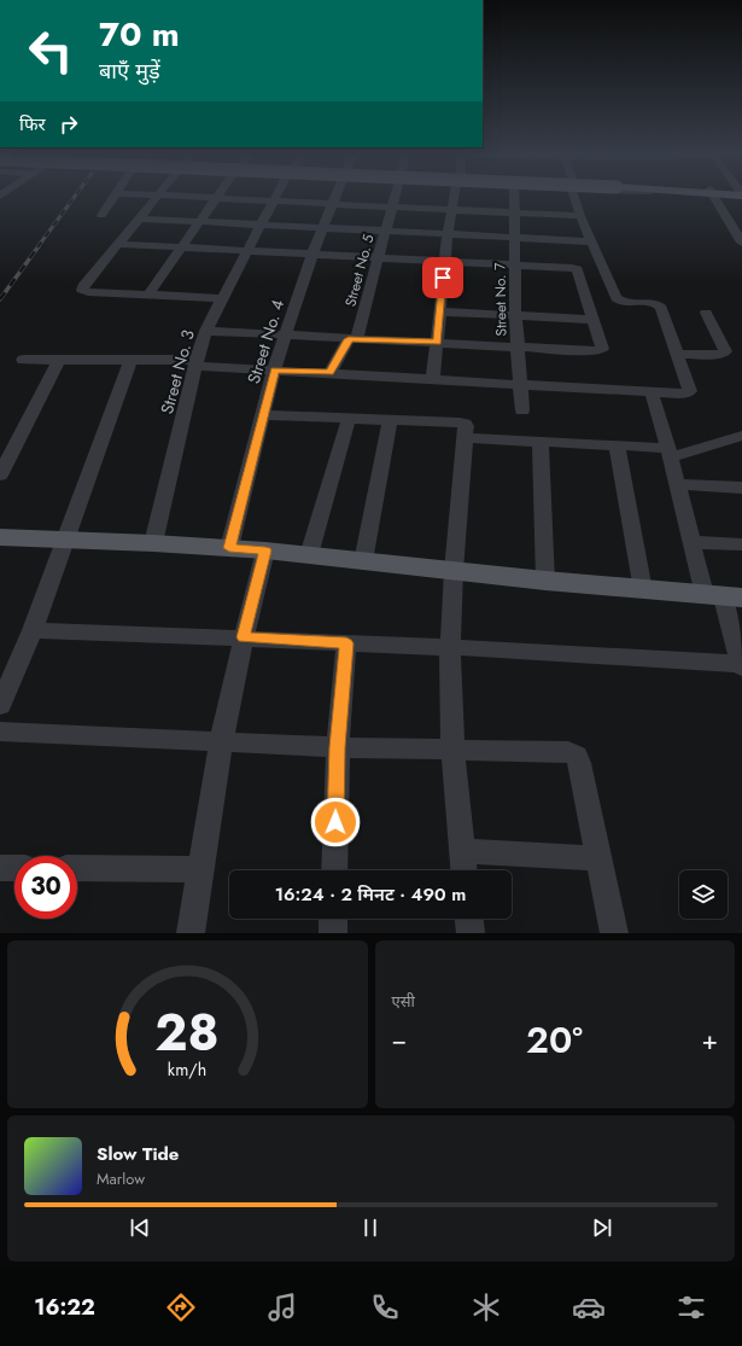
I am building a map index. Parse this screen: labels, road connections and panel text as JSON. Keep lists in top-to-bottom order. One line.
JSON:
{"streets":{"street":["Street No. 5","Street No. 7","Street No. 4","Street No. 3"]},"page":{"turn":["70 m","बाएँ मुड़ें"],"then":"फिर","limit":"30","trip":"16:24 · 2 मिनट · 490 m","tile":"एसी","heat":["−","20°","+"],"song":["Slow Tide","Marlow"],"tabs":"16:22","gauge":["28","km/h"]}}
